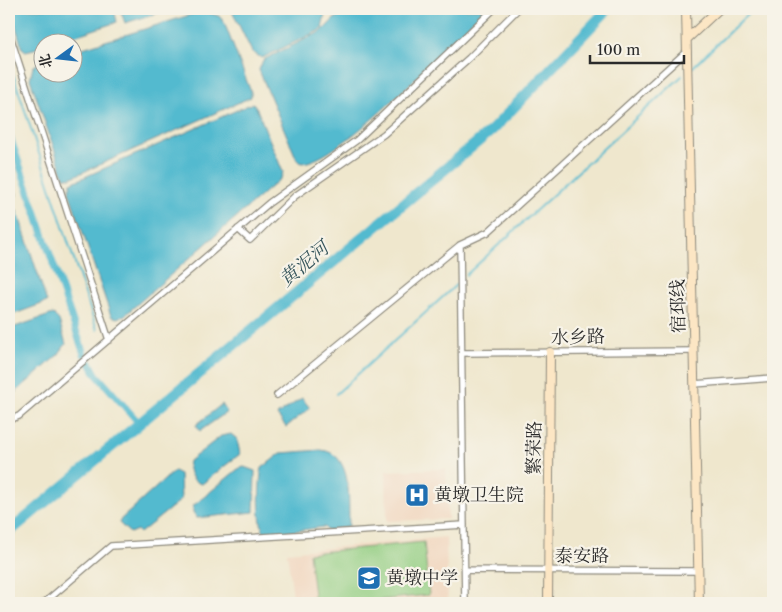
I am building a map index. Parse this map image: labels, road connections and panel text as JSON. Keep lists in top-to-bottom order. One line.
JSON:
{"streets":{"street":["宿邳线","水乡路","繁荣路","泰安路"]},"crossings":[["宿邳线","水乡路"],["宿邳线","泰安路"],["水乡路","繁荣路"],["繁荣路","泰安路"]],"water":["黄泥河"],"places":{"hospital":["黄墩卫生院"],"school or university":["黄墩中学"]},"scale_bar":"100 m","north":"left"}
